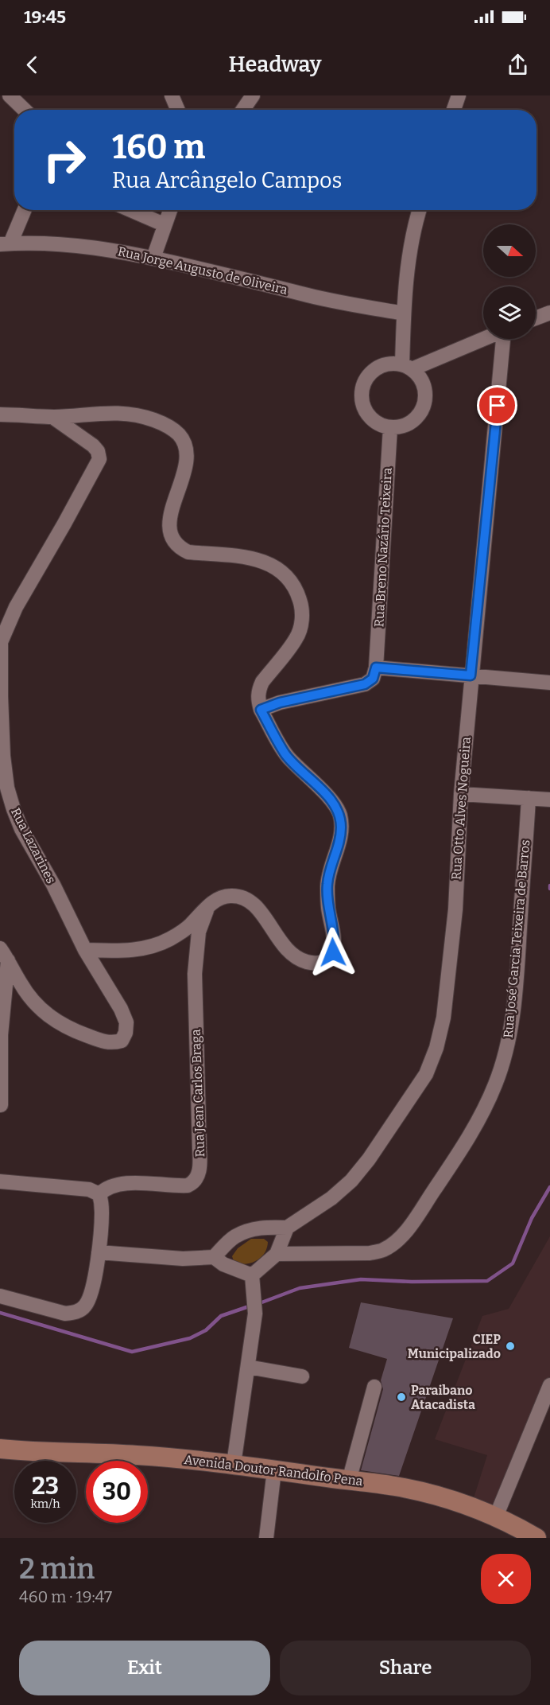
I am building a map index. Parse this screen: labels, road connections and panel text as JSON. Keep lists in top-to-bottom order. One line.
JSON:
{"streets":{"main road":["Avenida Doutor Randolfo Pena"],"street":["Rua Jorge Augusto de Oliveira","Rua Breno Nazário Teixeira","Rua Otto Alves Nogueira","Rua Lazarines","Rua José Garcia Teixeira de Barros","Rua Jean Carlos Braga"]},"places":["CIEP Municipalizado","Paraibano Atacadista"],"north":"right","page":{"status":"19:45","header":"Headway","turn":["160 m","Rua Arcângelo Campos"],"speed":"23 km/h","limit":"30","heading":["2 min","460 m · 19:47"],"buttons":["Exit","Share"]}}
